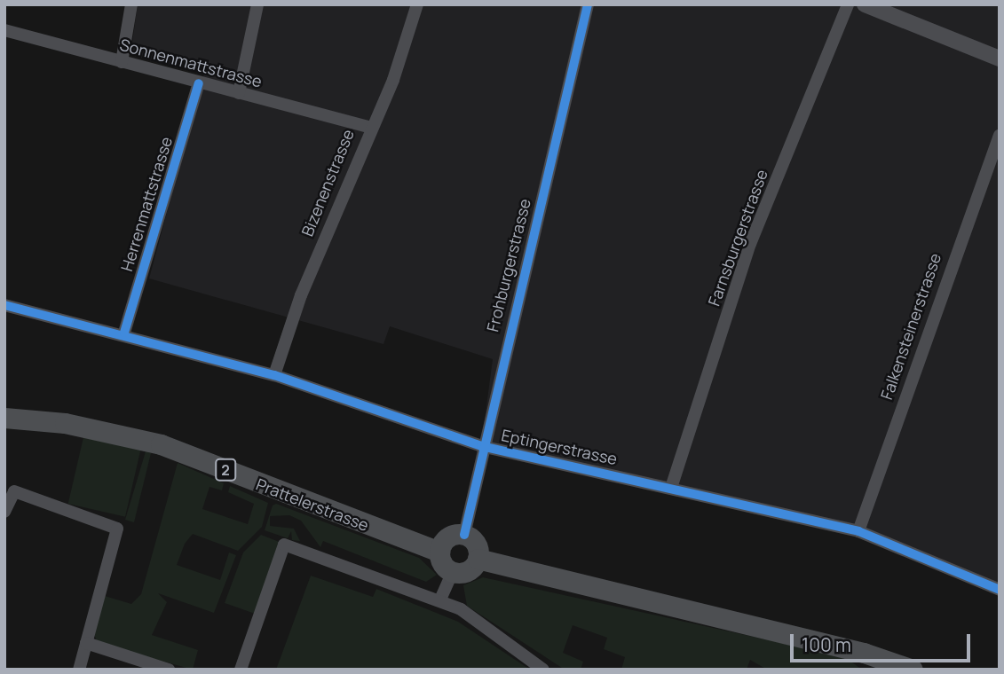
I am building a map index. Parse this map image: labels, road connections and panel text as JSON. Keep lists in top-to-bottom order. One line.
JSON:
{"streets":{"main road":["2","Prattelerstrasse"],"street":["Sonnenmattstrasse","Bizenenstrasse","Herrenmattstrasse","Farnsburgerstrasse","Frohburgerstrasse","Falkensteinerstrasse","Eptingerstrasse"]},"crossings":[["Sonnenmattstrasse","Bizenenstrasse"],["Sonnenmattstrasse","Herrenmattstrasse"],["Bizenenstrasse","Eptingerstrasse"],["Herrenmattstrasse","Eptingerstrasse"],["Farnsburgerstrasse","Eptingerstrasse"],["Frohburgerstrasse","Eptingerstrasse"],["Frohburgerstrasse","Prattelerstrasse"],["Falkensteinerstrasse","Eptingerstrasse"]],"scale_bar":"100 m"}
